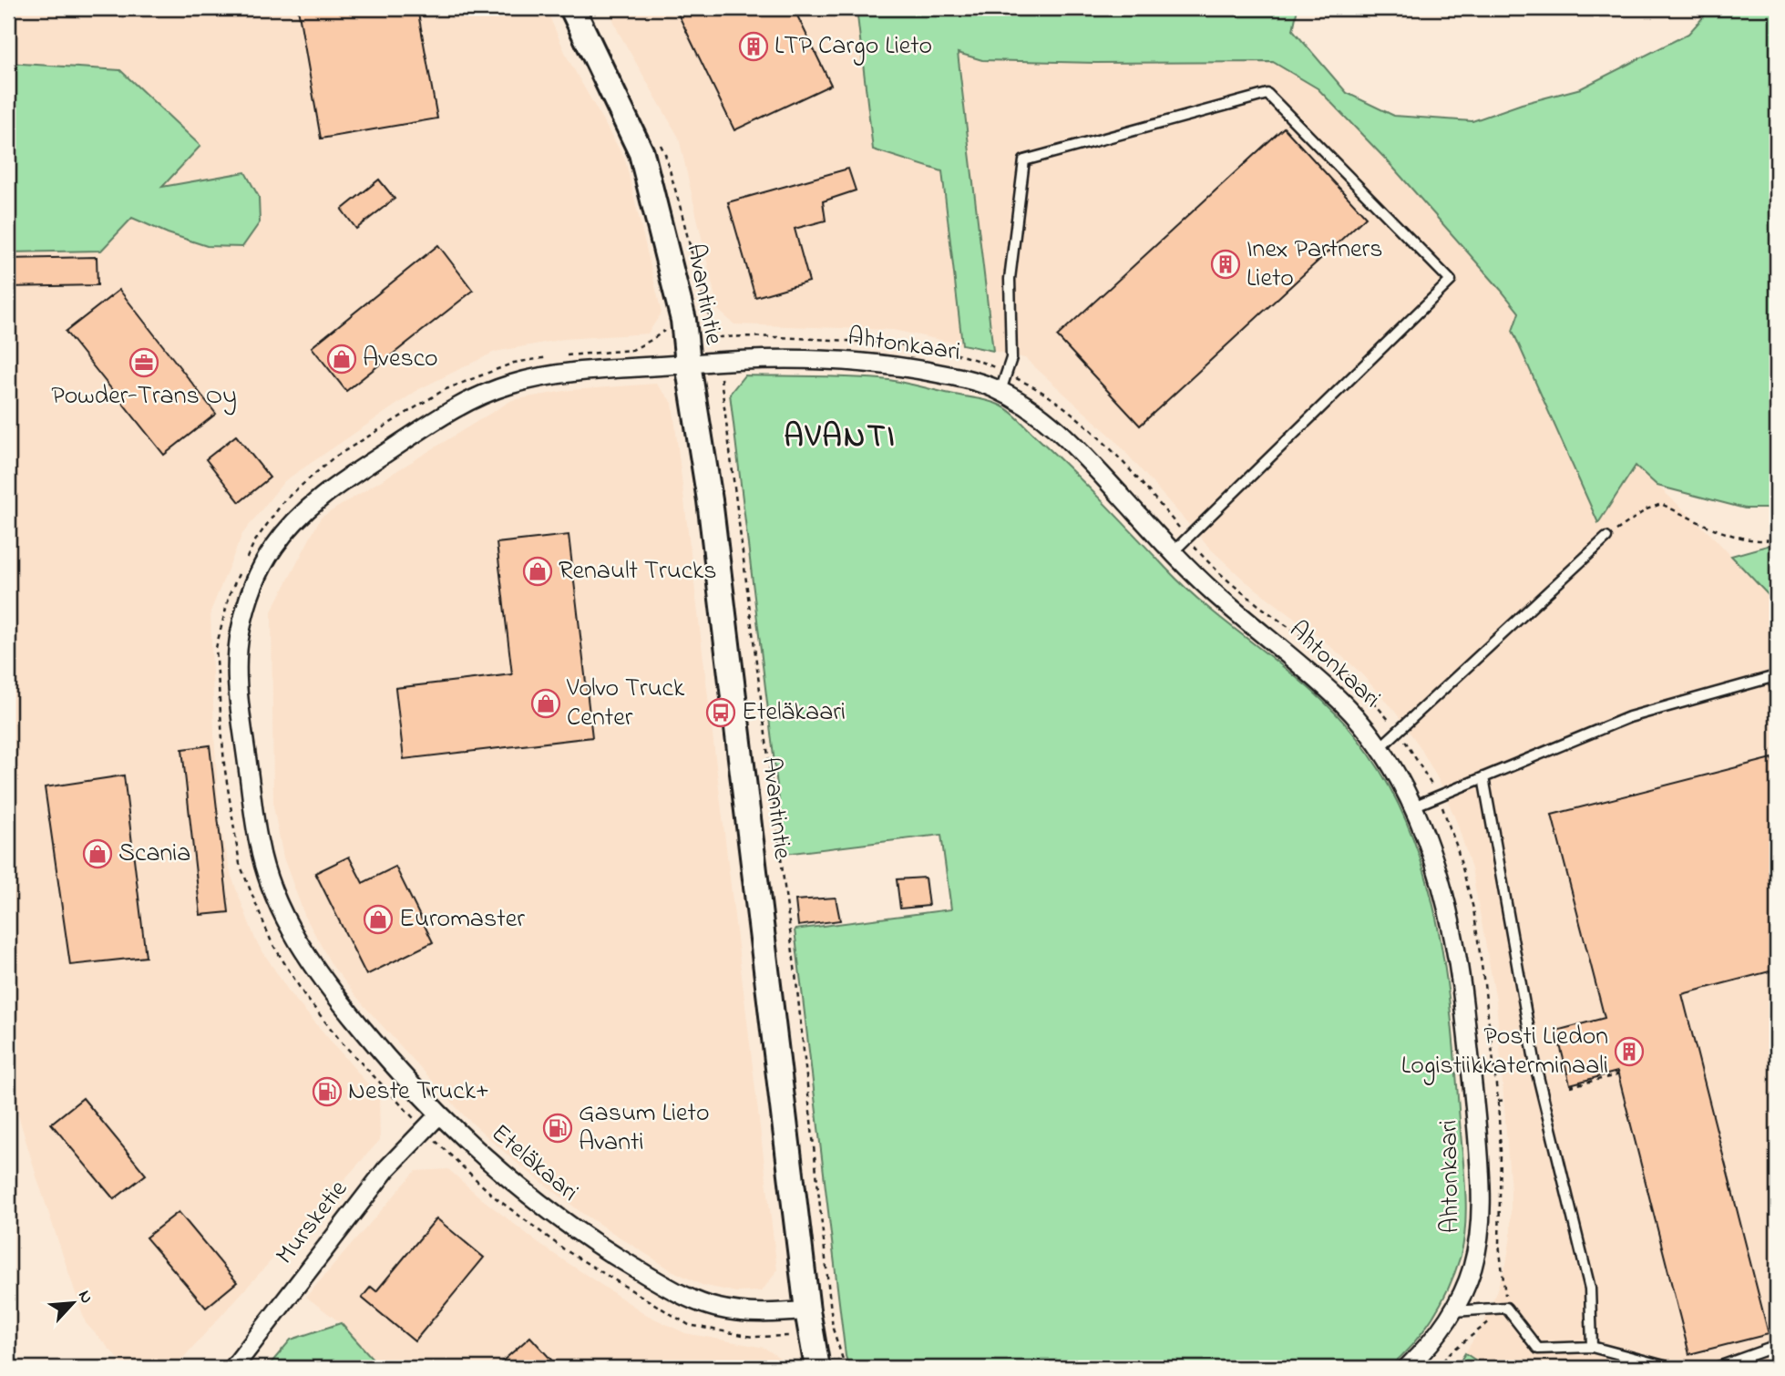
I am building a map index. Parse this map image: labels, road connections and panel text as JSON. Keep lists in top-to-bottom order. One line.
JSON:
{"streets":{"street":["Avantintie","Ahtonkaari","Eteläkaari","Mursketie"]},"crossings":[["Avantintie","Ahtonkaari"],["Avantintie","Eteläkaari"],["Ahtonkaari","Eteläkaari"],["Eteläkaari","Mursketie"]],"districts":["AVANTI"],"places":{"building":["LTP Cargo Lieto","Inex Partners Lieto","Posti Liedon Logistiikkaterminaali"],"shop":["Avesco","Renault Trucks","Volvo Truck Center","Scania","Euromaster"],"office":["Powder-Trans Oy"],"bus stop":["Eteläkaari"],"fuel station":["Neste Truck+","Gasum Lieto Avanti"]},"north":"top right"}
